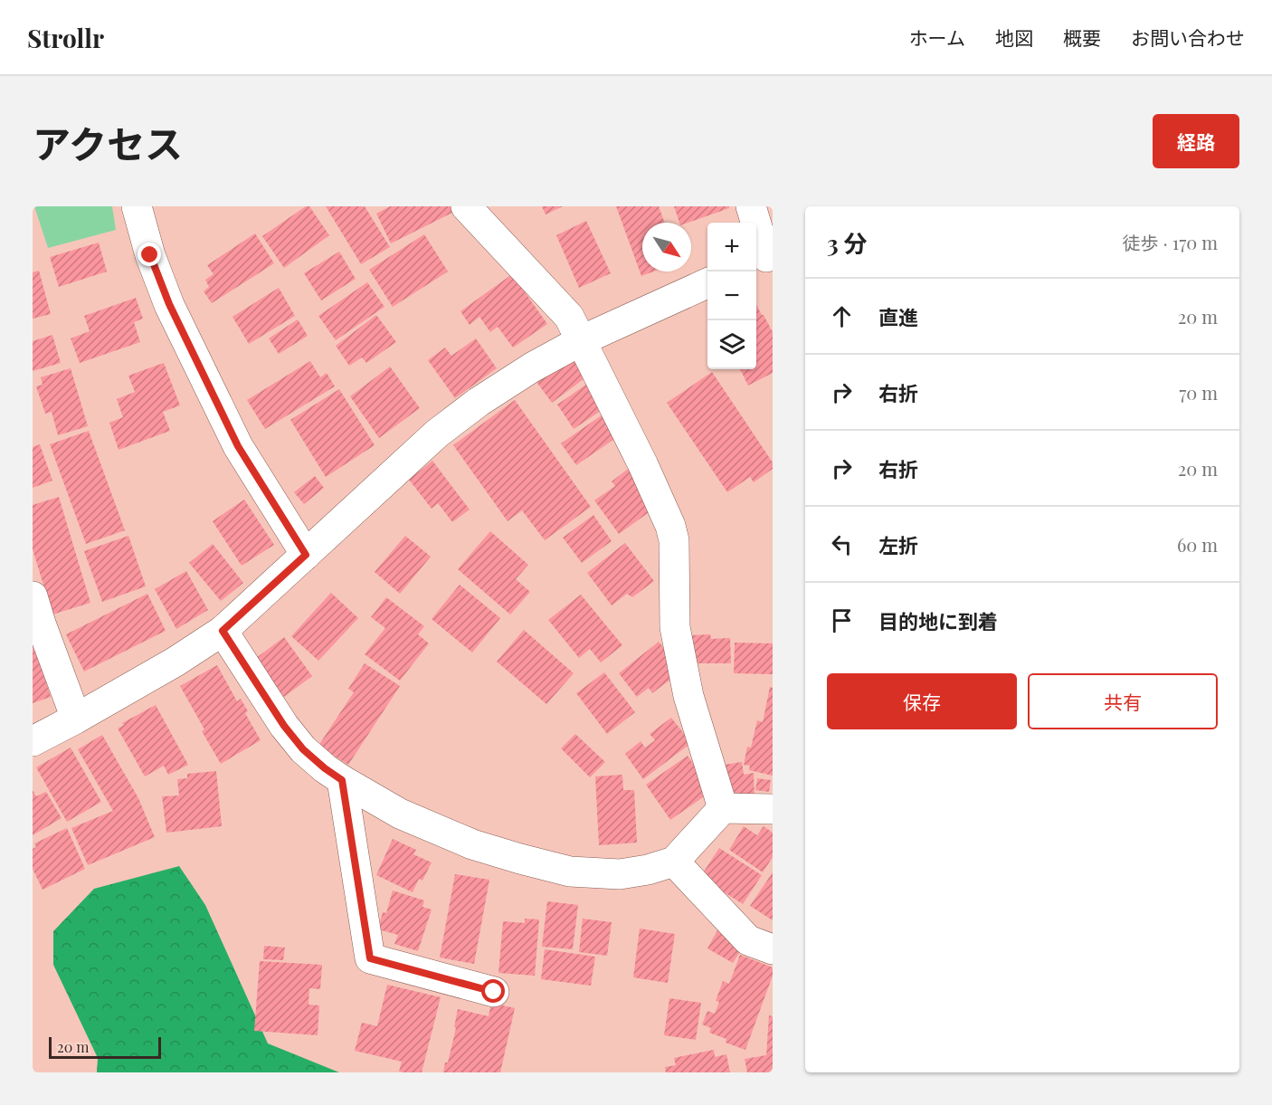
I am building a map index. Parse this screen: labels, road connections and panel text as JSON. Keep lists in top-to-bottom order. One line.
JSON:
{"scale_bar":"20 m","north":"bottom right","page":{"header":"Strollr","nav":["ホーム","地図","概要","お問い合わせ"],"title":"アクセス","buttons":["経路",["保存","共有"]],"heading":["3 分","徒歩 · 170 m"],"map_buttons":["+","−"],"list":[["直進","20 m"],["右折","70 m"],["右折","20 m"],["左折","60 m"],"目的地に到着"],"scale":"20 m"}}
